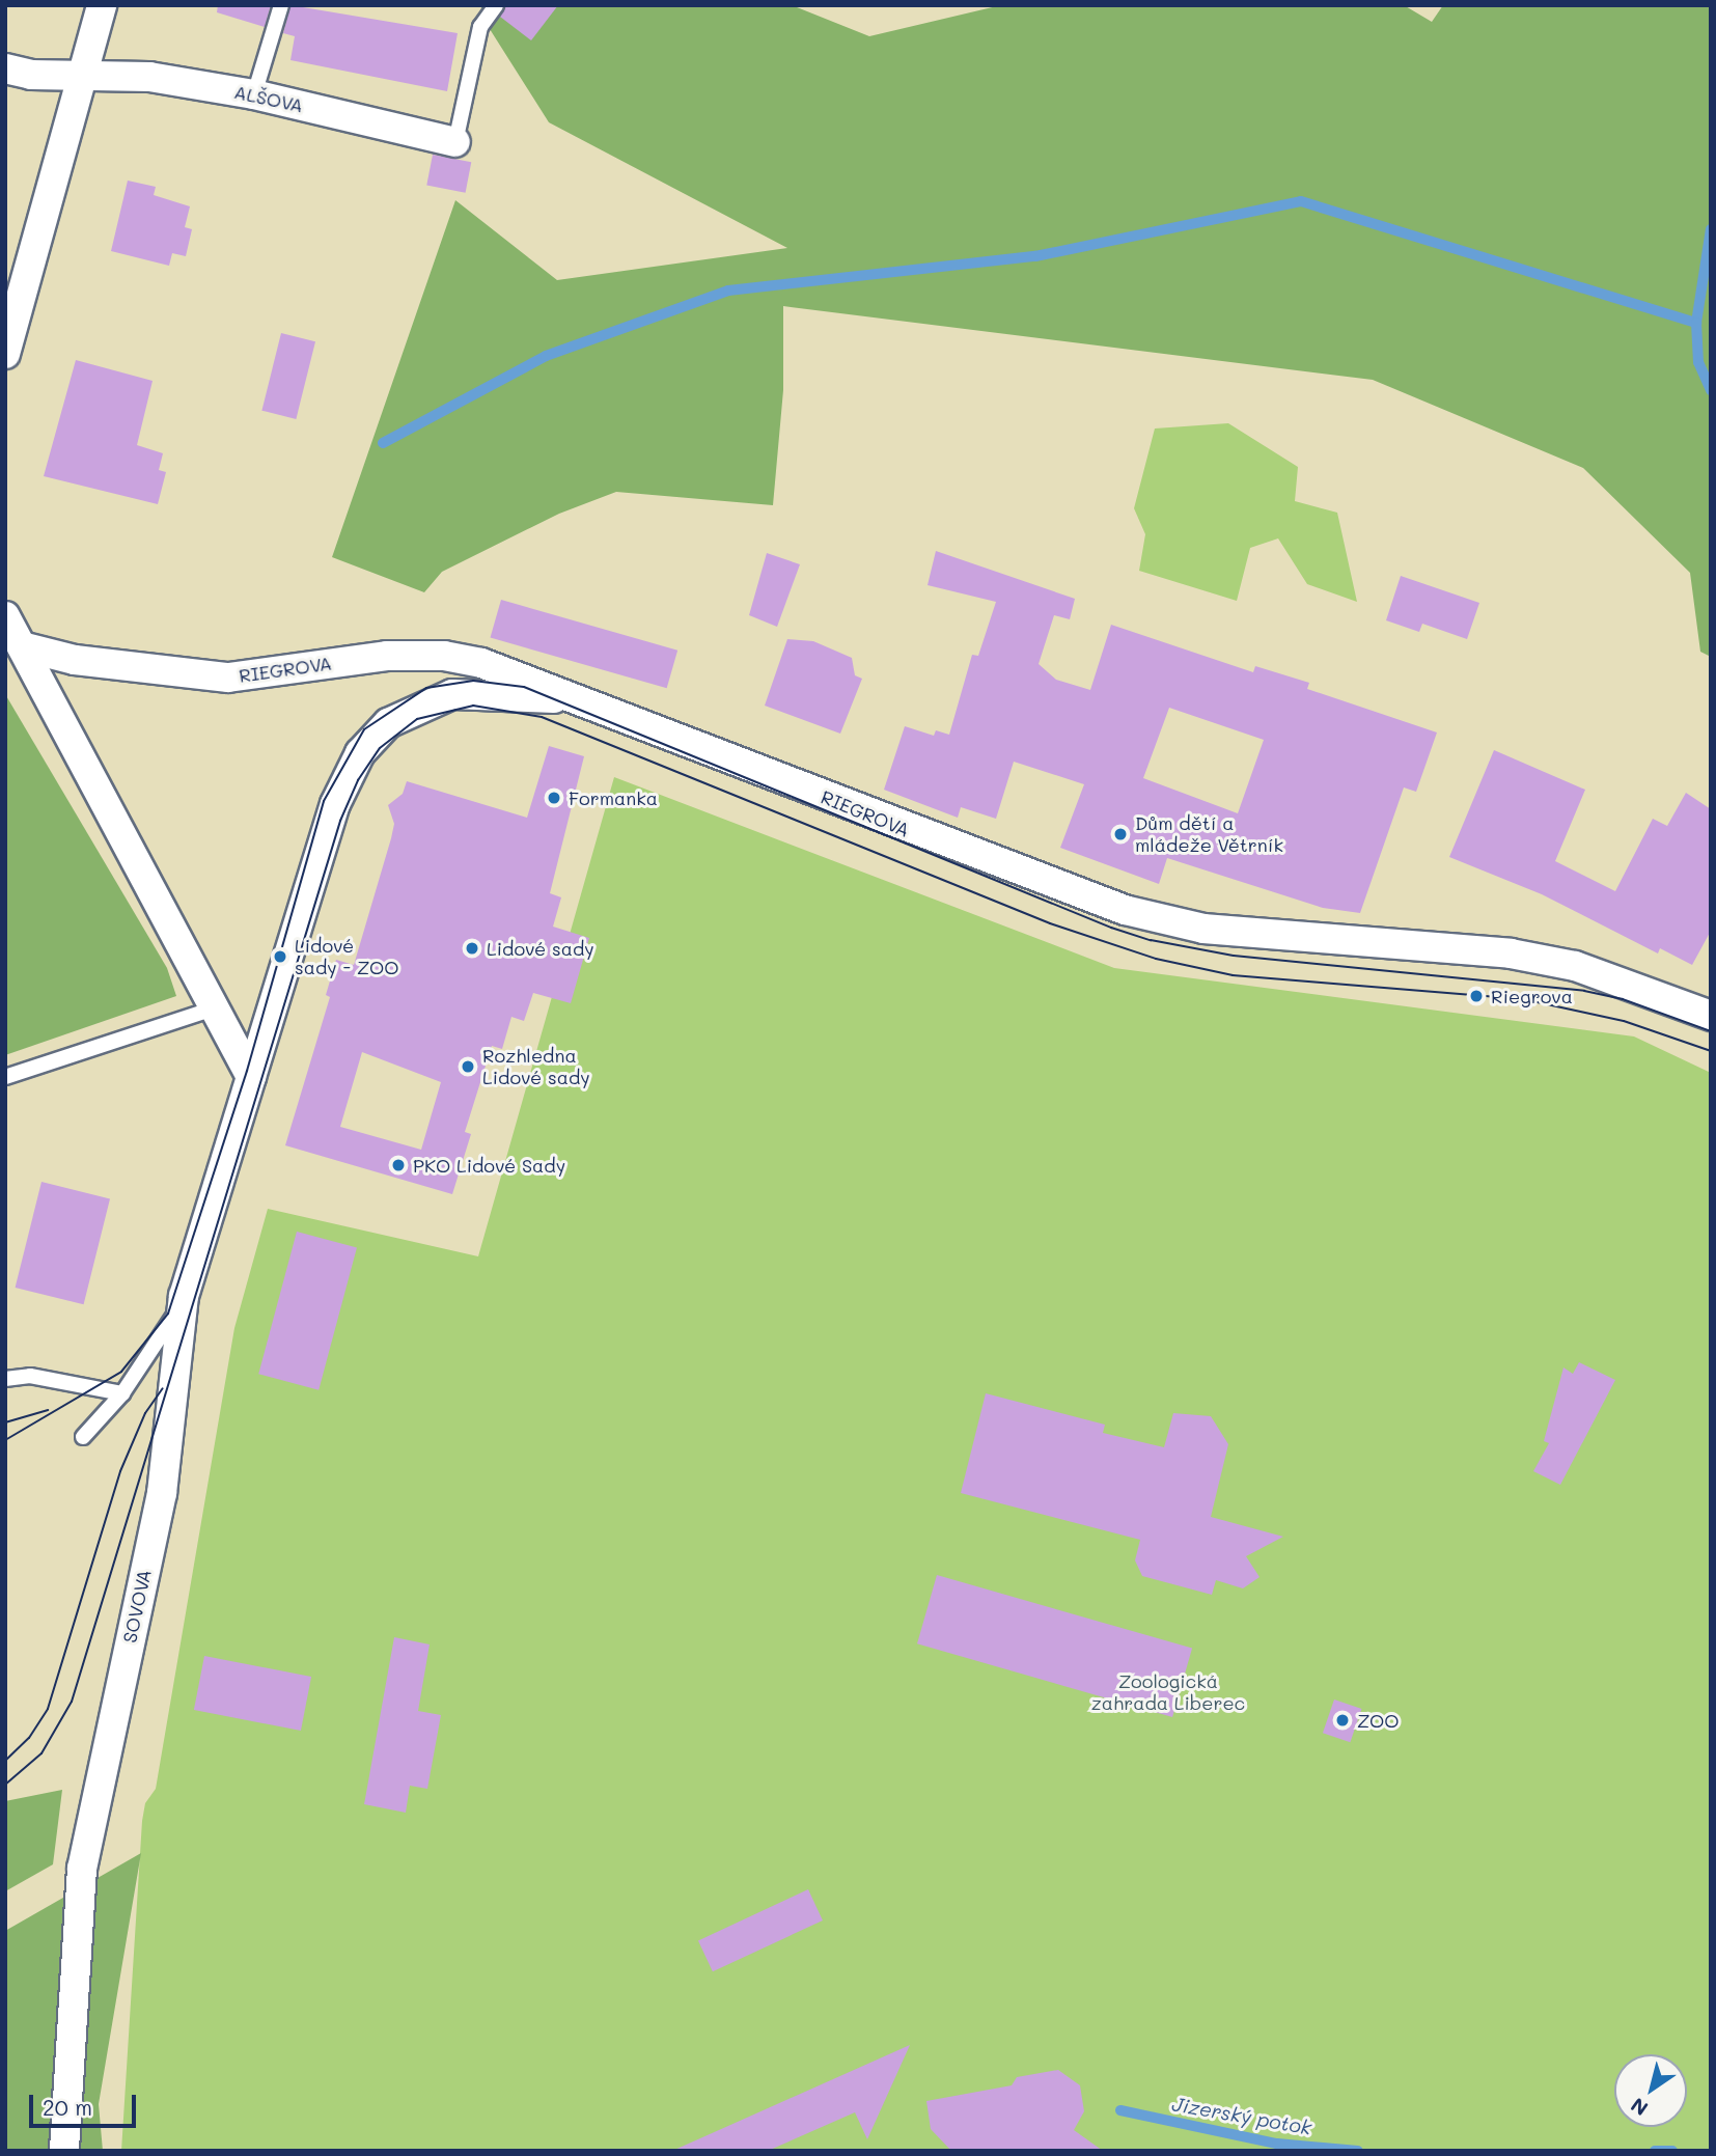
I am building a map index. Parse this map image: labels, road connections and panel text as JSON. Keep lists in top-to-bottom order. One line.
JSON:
{"streets":{"street":["ALŠOVA","RIEGROVA","SOVOVA"]},"water":["Jizerský potok"],"parks":["Zoologická zahrada Liberec"],"places":["Formanka","Dům dětí a mládeže Větrník","Lidové sady","Lidové sady - ZOO","Riegrova","Rozhledna Lidové sady","PKO Lidové Sady","ZOO"],"scale_bar":"20 m","north":"bottom left"}
